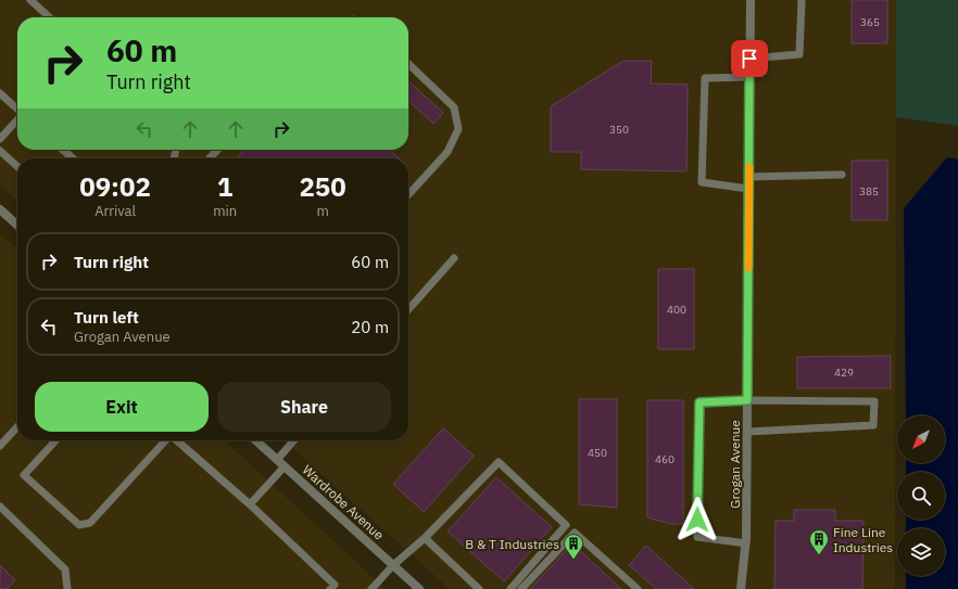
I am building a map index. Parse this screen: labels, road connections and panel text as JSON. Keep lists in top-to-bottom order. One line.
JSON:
{"streets":{"street":["Grogan Avenue","Wardrobe Avenue"]},"places":{"building":["Fine Line Industries","B & T Industries"]},"house_numbers":["365","350","385","400","429","450","460"],"north":"bottom left","page":{"turn":["60 m","Turn right"],"eta":["09:02","Arrival","1","min","250","m"],"list":[{"name":"Turn right","value":"60 m"},{"name":"Turn left","note":"Grogan Avenue","value":"20 m"}],"buttons":["Exit","Share"]}}
